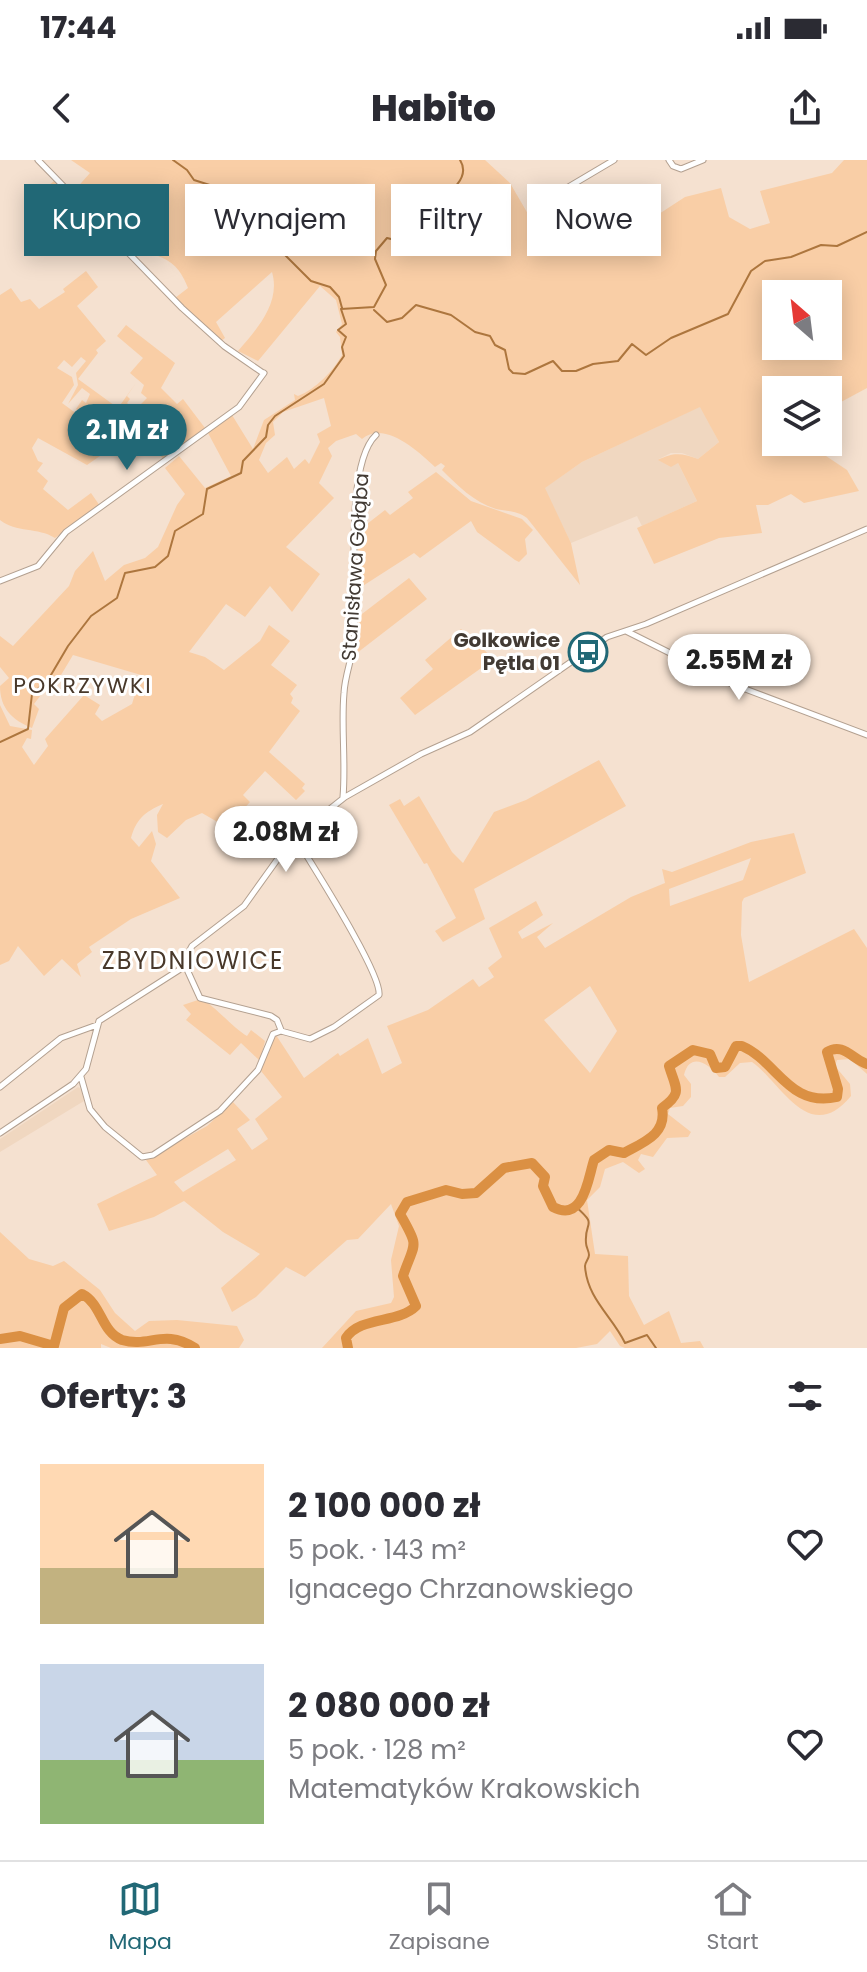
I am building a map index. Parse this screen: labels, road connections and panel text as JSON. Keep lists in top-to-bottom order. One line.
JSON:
{"streets":{"street":["Stanisława Gołąba"]},"districts":["POKRZYWKI","ZBYDNIOWICE"],"places":{"bus stop":["Golkowice Pętla 01"]},"north":"top left","page":{"status":"17:44","header":"Habito","chip":["Kupno","Wynajem","Filtry","Nowe"],"price":["2.1M zł","2.55M zł","2.08M zł"],"heading":"Oferty: 3","list":[{"name":"2 100 000 zł","note":"5 pok. · 143 m² · Ignacego Chrzanowskiego"},{"name":"2 080 000 zł","note":"5 pok. · 128 m² · Matematyków Krakowskich"}],"tabs":["Mapa","Zapisane","Start"]}}
